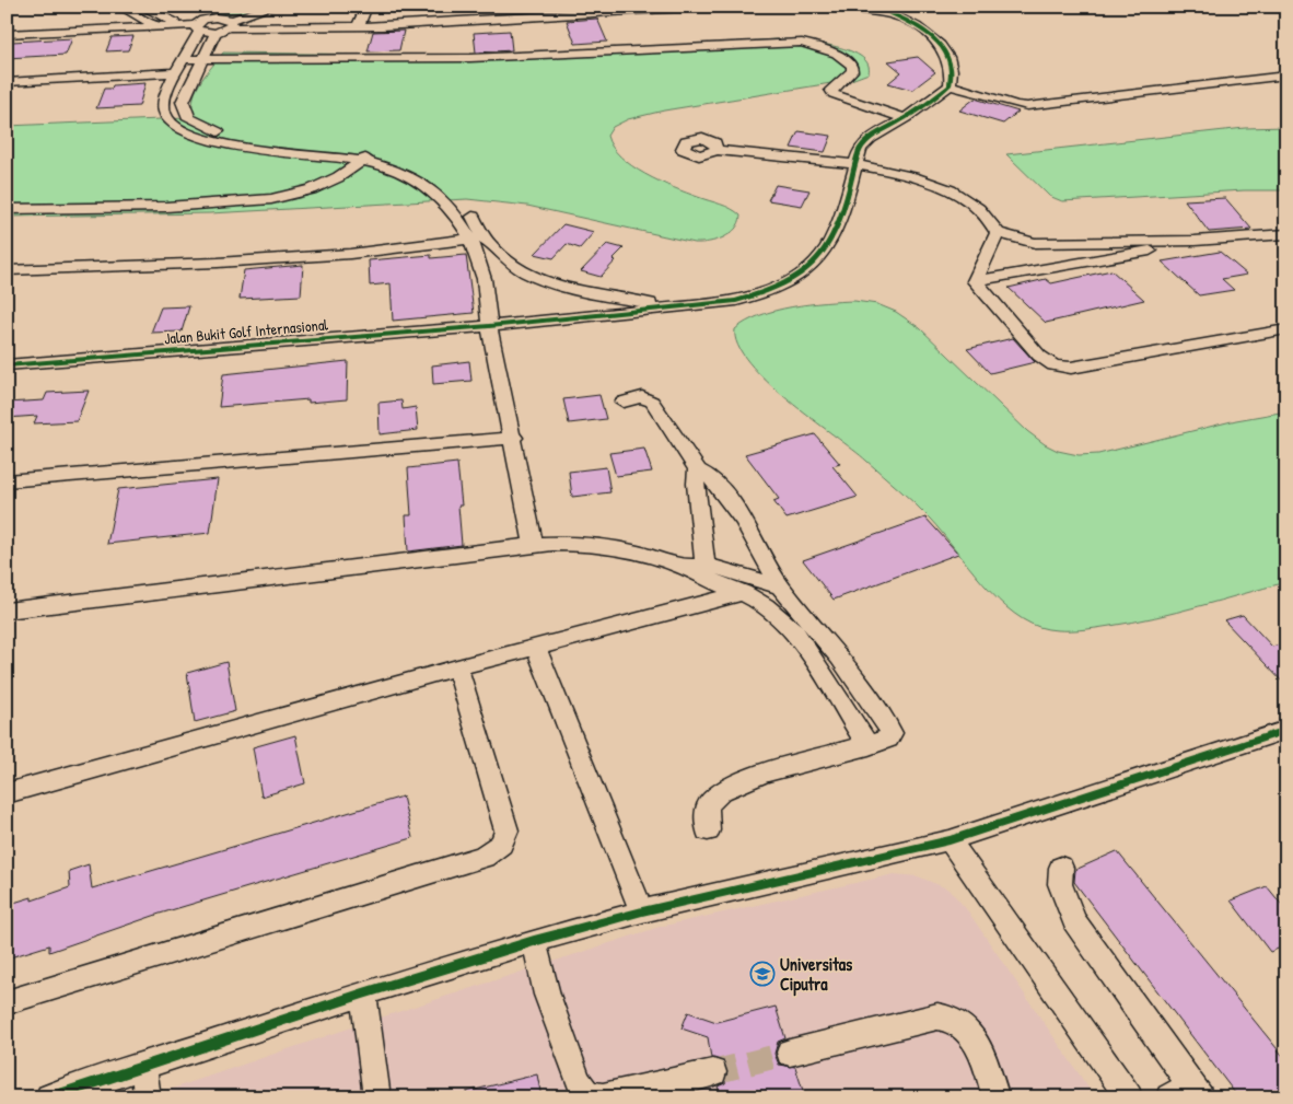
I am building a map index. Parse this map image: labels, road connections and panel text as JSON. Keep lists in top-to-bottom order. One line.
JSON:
{"streets":{"street":["Jalan Bukit Golf Internasional"]},"places":{"school or university":["Universitas Ciputra"]}}
